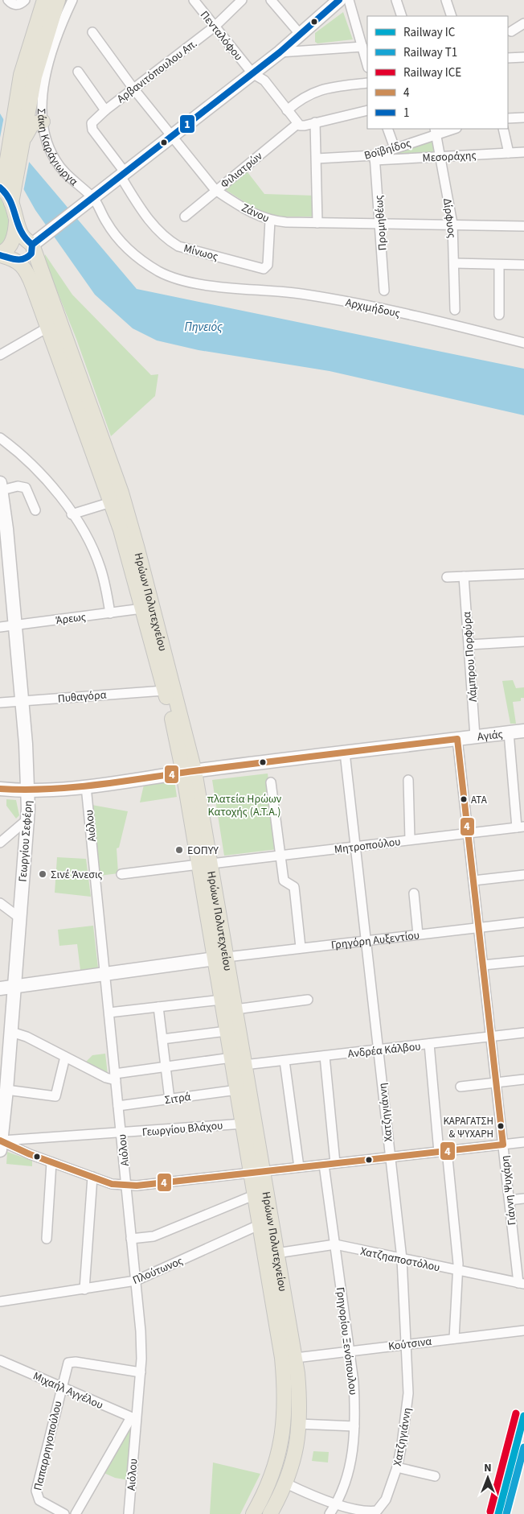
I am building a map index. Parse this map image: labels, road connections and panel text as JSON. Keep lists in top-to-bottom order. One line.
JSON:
{"streets":{"main road":["Σάκη Καράγιωργα","Ηρώων Πολυτεχνείου","Αγιάς","Γεωργίου Σεφέρη","Γρηγόρη Αυξεντίου"],"street":["Πενταλόφου","Αρβανιτόπουλου Απ.","Βοϊβηίδος","Μεσοράχης","Φιλιατρών","Ζάνου","Δίρφυος","Προμηθέως","Μίνωος","Αρχιμήδους","Άρεως","Λάμπρου Πορφύρα","Πυθαγόρα","Αιόλου","Μητροπούλου","Ανδρέα Κάλβου","Σιτρά","Χατζηγιάννη","Γεωργίου Βλάχου","Γιάννη Ψυχάρη","Χατζηαποστόλου","Πλούτωνος","Γρηγορίου Ξενόπουλου","Κούτσινα","Μιχαήλ Αγγέλου","Παπαρρηγοπούλου"]},"crossings":[["Πενταλόφου","Αρβανιτόπουλου Απ."],["Πενταλόφου","Φιλιατρών"],["Αρβανιτόπουλου Απ.","Ζάνου"],["Αρβανιτόπουλου Απ.","Μίνωος"],["Σάκη Καράγιωργα","Αρχιμήδους"],["Σάκη Καράγιωργα","Ηρώων Πολυτεχνείου"],["Βοϊβηίδος","Μεσοράχης"],["Βοϊβηίδος","Δίρφυος"],["Βοϊβηίδος","Προμηθέως"],["Μεσοράχης","Δίρφυος"],["Μεσοράχης","Προμηθέως"],["Φιλιατρών","Ζάνου"],["Ζάνου","Δίρφυος"],["Ζάνου","Προμηθέως"],["Ζάνου","Μίνωος"],["Ηρώων Πολυτεχνείου","Άρεως"],["Ηρώων Πολυτεχνείου","Πυθαγόρα"],["Ηρώων Πολυτεχνείου","Αγιάς"],["Ηρώων Πολυτεχνείου","Μητροπούλου"],["Ηρώων Πολυτεχνείου","Γρηγόρη Αυξεντίου"],["Ηρώων Πολυτεχνείου","Ανδρέα Κάλβου"],["Ηρώων Πολυτεχνείου","Σιτρά"],["Ηρώων Πολυτεχνείου","Γεωργίου Βλάχου"],["Ηρώων Πολυτεχνείου","Χατζηαποστόλου"],["Ηρώων Πολυτεχνείου","Πλούτωνος"],["Ηρώων Πολυτεχνείου","Κούτσινα"],["Άρεως","Γεωργίου Σεφέρη"],["Λάμπρου Πορφύρα","Αγιάς"],["Πυθαγόρα","Γεωργίου Σεφέρη"],["Αγιάς","Αιόλου"],["Αγιάς","Γεωργίου Σεφέρη"],["Αγιάς","Χατζηγιάννη"],["Αγιάς","Γιάννη Ψυχάρη"],["Αιόλου","Γρηγόρη Αυξεντίου"],["Αιόλου","Σιτρά"],["Αιόλου","Γεωργίου Βλάχου"],["Αιόλου","Πλούτωνος"],["Αιόλου","Μιχαήλ Αγγέλου"],["Αιόλου","Παπαρρηγοπούλου"],["Γεωργίου Σεφέρη","Γρηγόρη Αυξεντίου"],["Γεωργίου Σεφέρη","Γεωργίου Βλάχου"],["Μητροπούλου","Χατζηγιάννη"],["Μητροπούλου","Γιάννη Ψυχάρη"],["Γρηγόρη Αυξεντίου","Χατζηγιάννη"],["Γρηγόρη Αυξεντίου","Γιάννη Ψυχάρη"],["Ανδρέα Κάλβου","Χατζηγιάννη"],["Ανδρέα Κάλβου","Γιάννη Ψυχάρη"],["Χατζηγιάννη","Χατζηαποστόλου"],["Χατζηγιάννη","Κούτσινα"],["Γιάννη Ψυχάρη","Χατζηαποστόλου"],["Χατζηαποστόλου","Γρηγορίου Ξενόπουλου"],["Γρηγορίου Ξενόπουλου","Κούτσινα"],["Μιχαήλ Αγγέλου","Παπαρρηγοπούλου"]],"water":["Πηνειός"],"parks":["πλατεία Ηρώων Κατοχής (Α.Τ.Α.)"],"places":["ΑΤΑ","ΕΟΠΥΥ","Σινέ Άνεσις","ΚΑΡΑΓΑΤΣΗ & ΨΥΧΑΡΗ"],"lines":["transit line 1","transit line 4","rail line ICE","rail line IC","rail line T1"],"legend":["Railway IC","Railway T1","Railway ICE","4","1"],"north":"top"}
